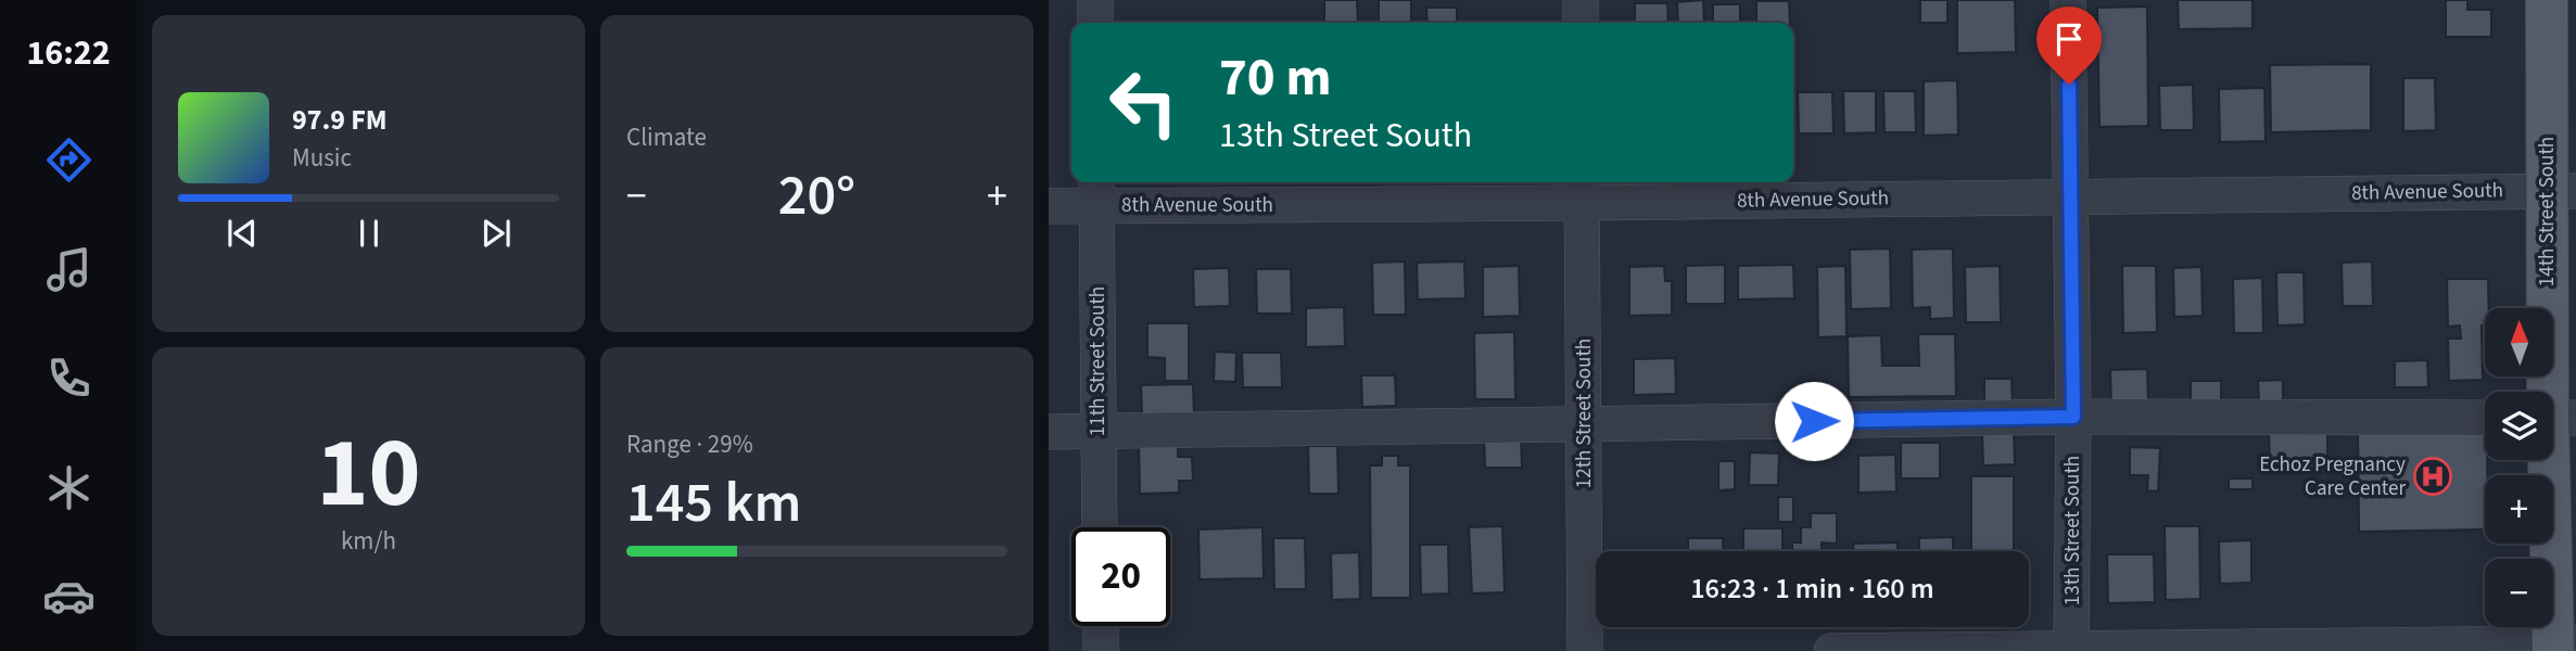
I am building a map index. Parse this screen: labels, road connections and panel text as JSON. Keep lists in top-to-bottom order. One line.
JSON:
{"streets":{"main road":["14th Street South"],"street":["8th Avenue South","11th Street South","12th Street South","13th Street South"]},"crossings":[["8th Avenue South","14th Street South"],["8th Avenue South","11th Street South"],["8th Avenue South","12th Street South"],["8th Avenue South","13th Street South"]],"places":{"hospital":["Echoz Pregnancy Care Center"]},"north":"top","page":{"tabs":"16:22","tile":["Climate",["10","km/h"],["Range · 29%","145 km"]],"turn":["70 m","13th Street South"],"song":["97.9 FM","Music"],"heat":["−","20°","+"],"map_buttons":["+","−"],"limit":"20","trip":"16:23 · 1 min · 160 m"}}
